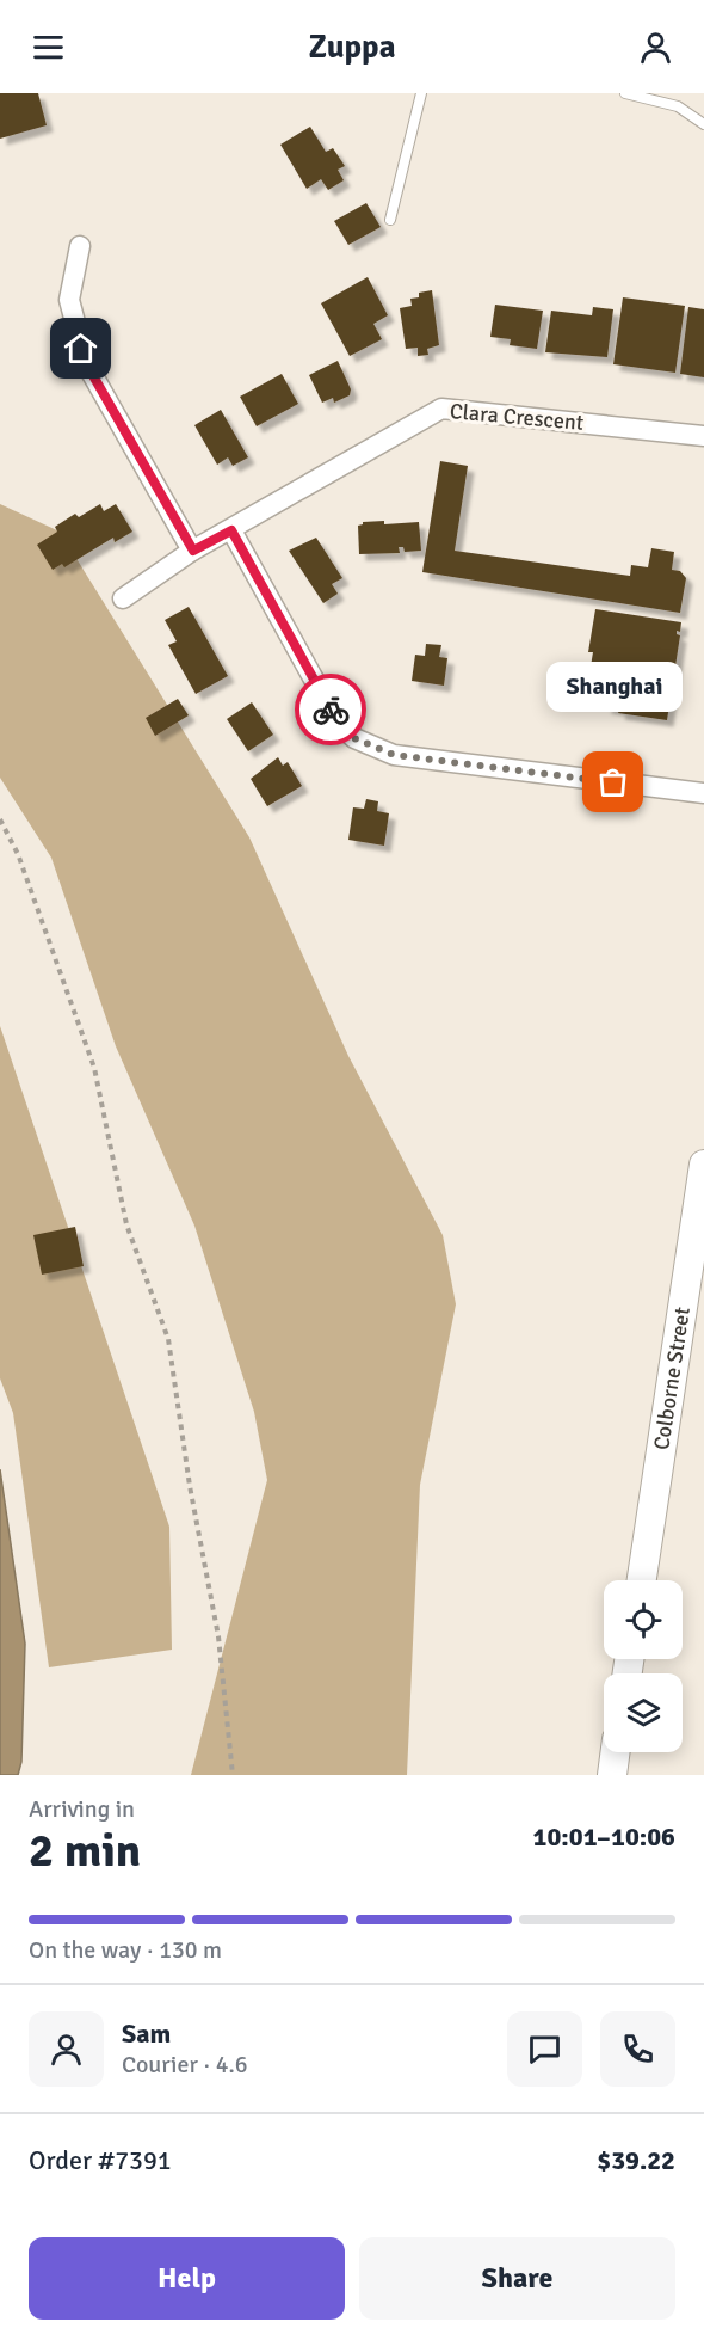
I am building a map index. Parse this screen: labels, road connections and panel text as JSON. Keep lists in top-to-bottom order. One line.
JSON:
{"streets":{"main road":["Colborne Street"],"street":["Clara Crescent"]},"places":["Shanghai"],"page":{"header":"Zuppa","bubble":"Shanghai","heading":["2 min","Arriving in","10:01–10:06"],"panel":["Sam","Courier · 4.6","Order #7391","$39.22"],"bar":"On the way · 130 m","buttons":["Help","Share"]}}
